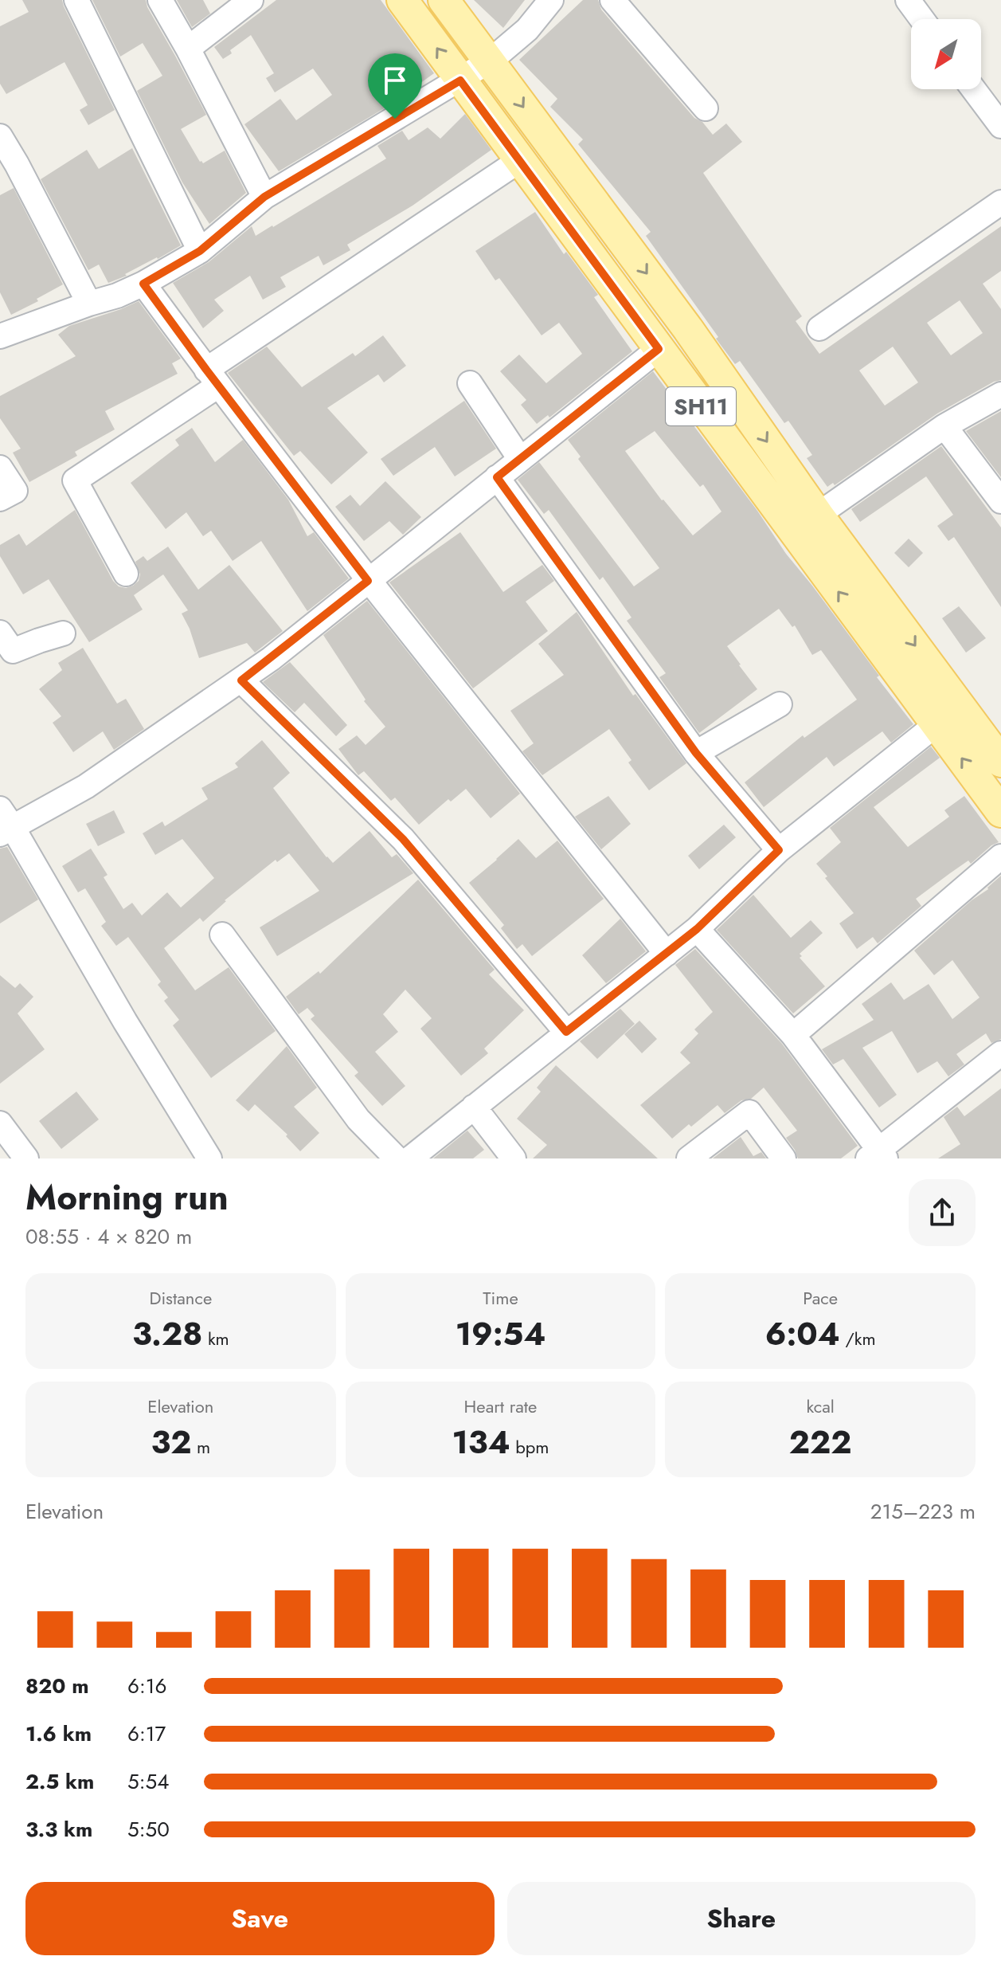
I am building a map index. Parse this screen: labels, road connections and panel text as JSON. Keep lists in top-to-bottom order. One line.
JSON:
{"streets":{"main road":["SH11"]},"north":"bottom left","page":{"heading":["Morning run","08:55 · 4 × 820 m"],"stats":[["Distance","3.28 km"],["Time","19:54"],["Pace","6:04 /km"],["Elevation","32 m"],["Heart rate","134 bpm"],["kcal","222"]],"chart":["Elevation","215–223 m"],"list":[{"name":"820 m","note":"6:16"},{"name":"1.6 km","note":"6:17"},{"name":"2.5 km","note":"5:54"},{"name":"3.3 km","note":"5:50"}],"buttons":["Save","Share"]}}
